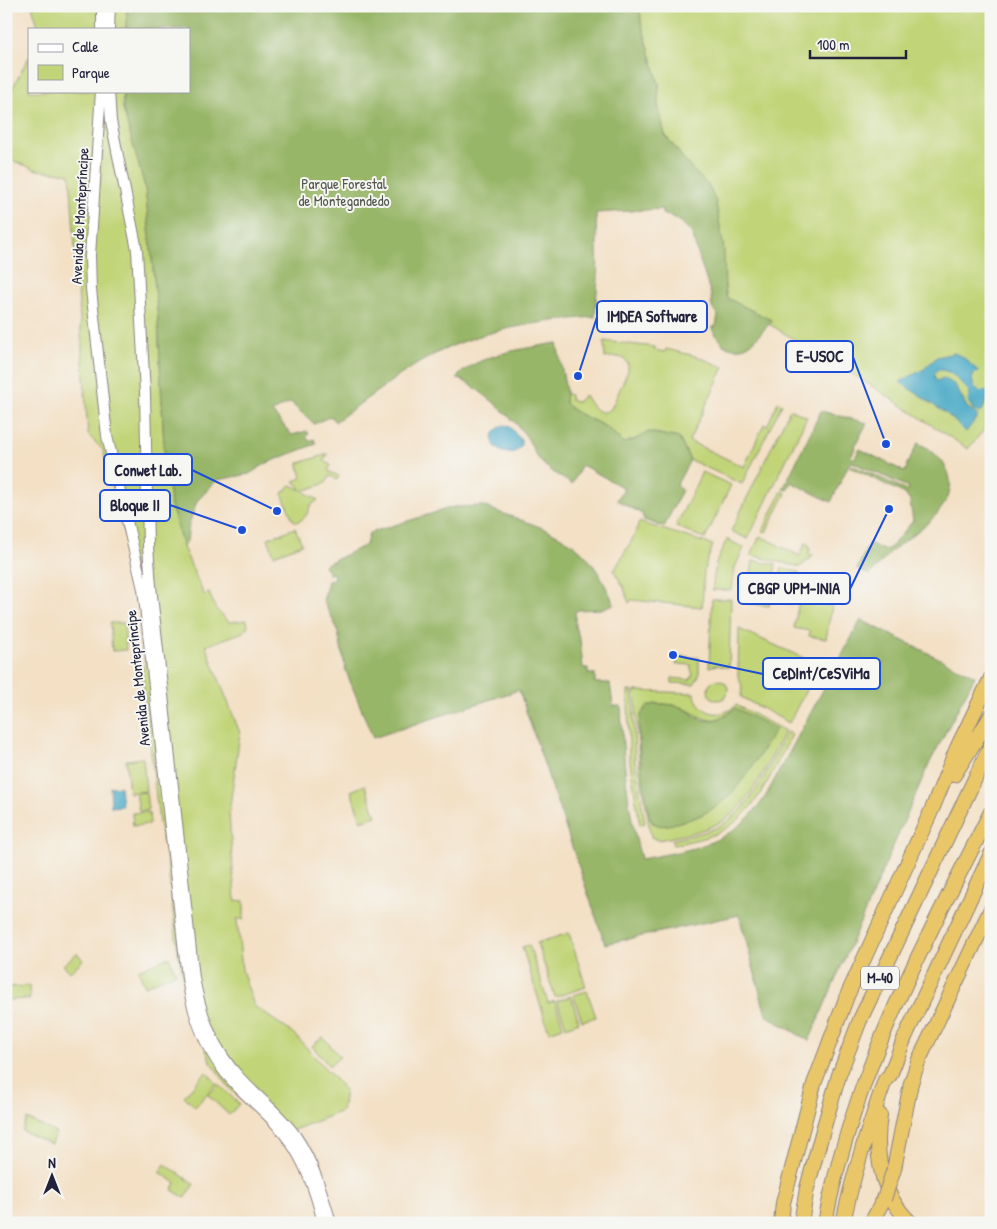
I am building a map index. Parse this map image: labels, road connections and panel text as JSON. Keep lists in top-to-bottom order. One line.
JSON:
{"streets":{"highway":["M-40"],"street":["Avenida de Montepríncipe"]},"parks":["Parque Forestal de Montegandedo"],"places":["IMDEA Software","E-USOC","CBGP UPM-INIA","Conwet Lab.","Bloque II","CeDInt/CeSViMa"],"legend":["Calle","Parque"],"scale_bar":"100 m","north":"top"}
